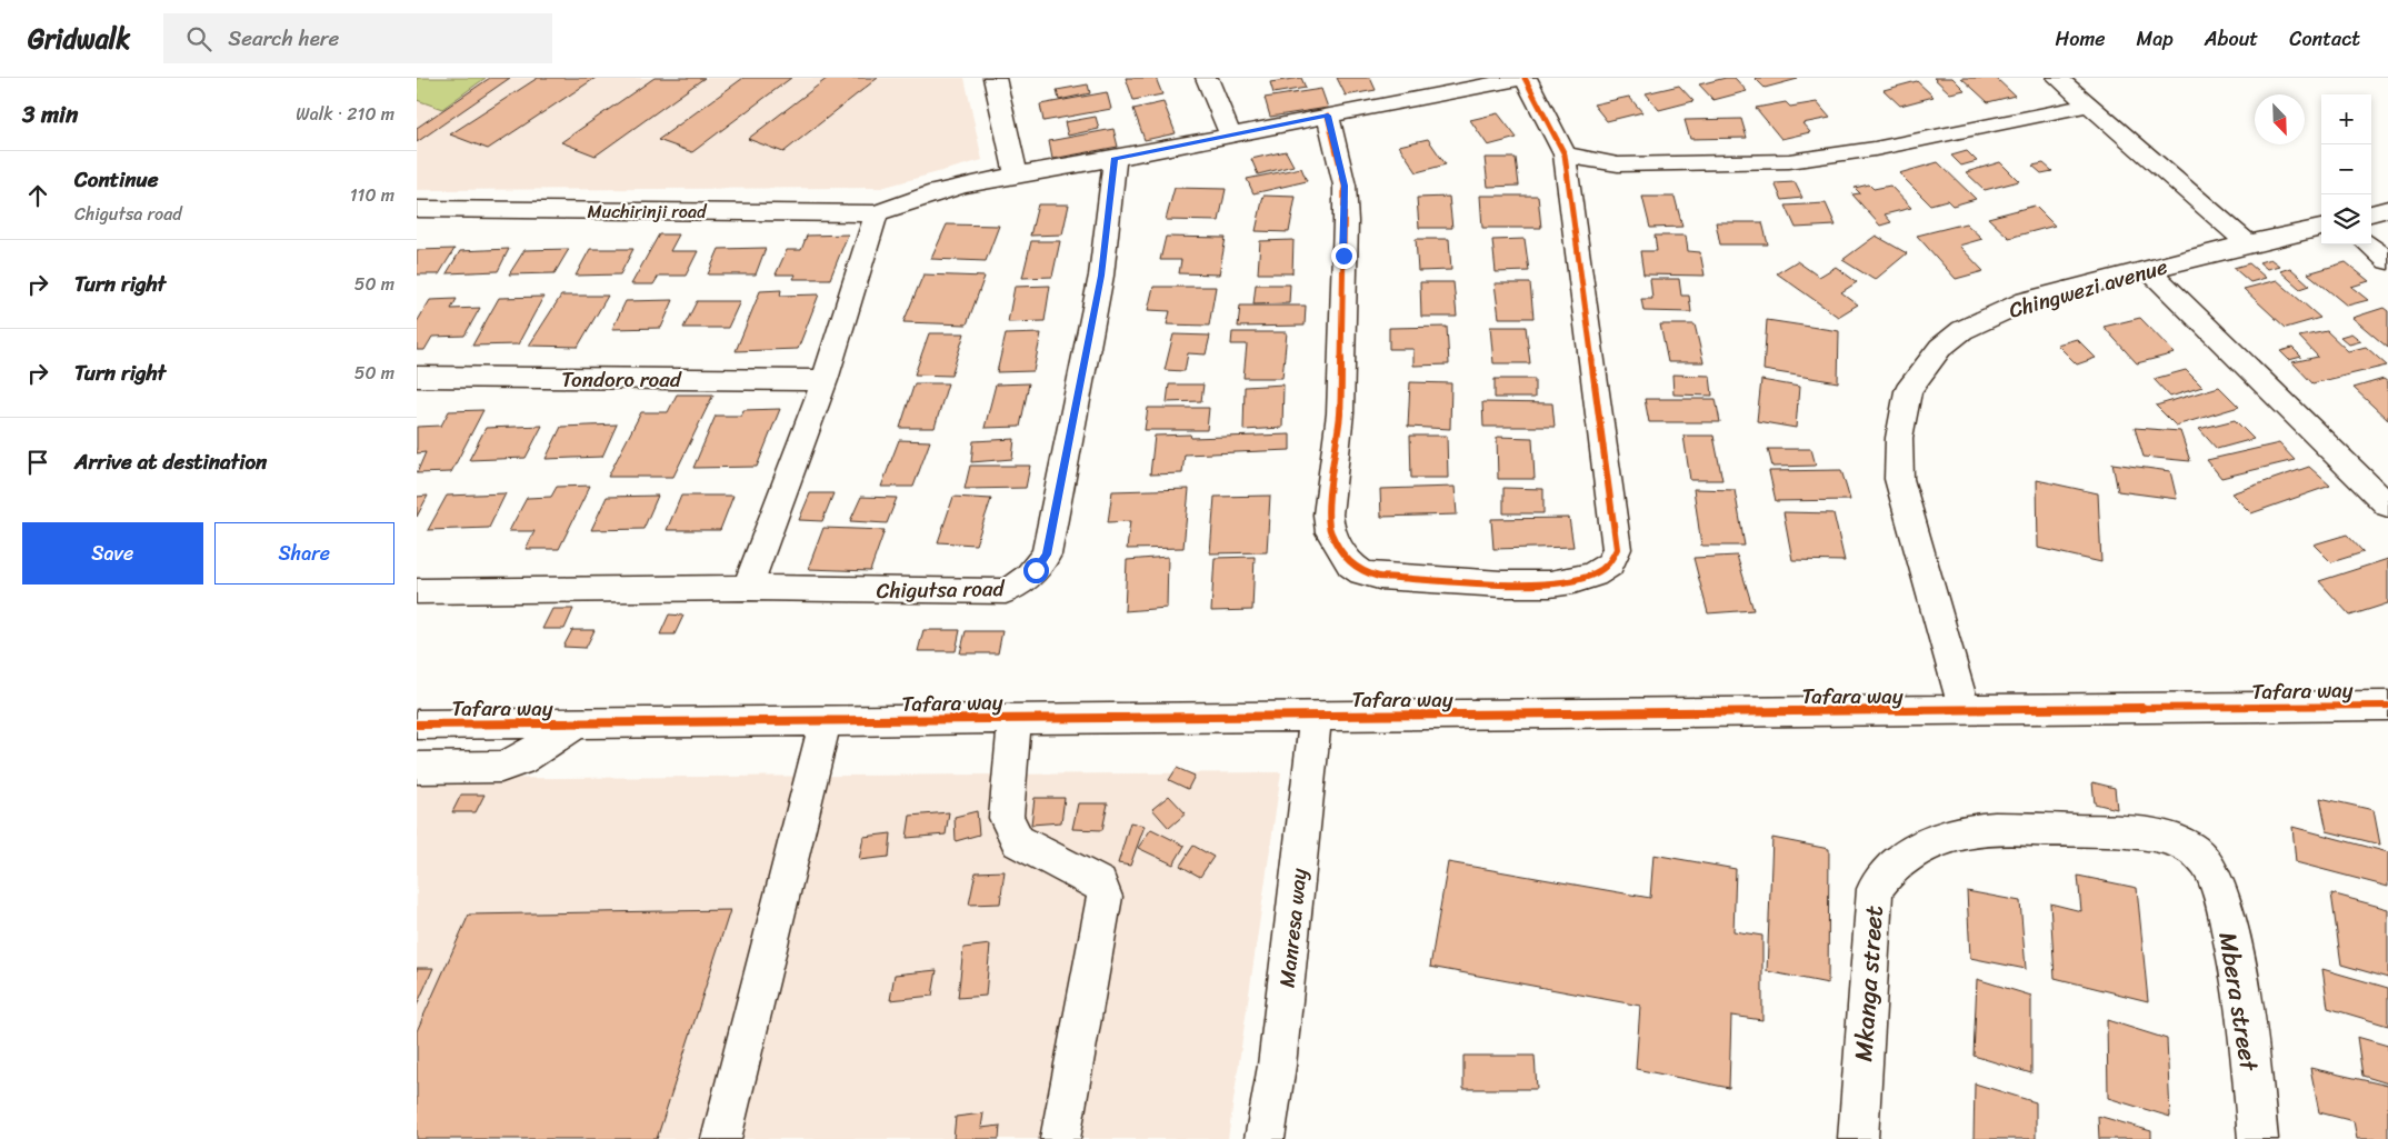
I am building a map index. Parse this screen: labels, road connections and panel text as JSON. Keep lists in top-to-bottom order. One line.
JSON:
{"streets":{"street":["Muchirinji road","Chingwezi avenue","Tondoro road","Chigutsa road","Tafara way","Manresa way","Mkanga street","Mbera street"]},"crossings":[["Chingwezi avenue","Tafara way"],["Tafara way","Manresa way"],["Mkanga street","Mbera street"]],"north":"bottom right","page":{"header":"Gridwalk","search":"Search here","nav":["Home","Map","About","Contact"],"heading":["3 min","Walk · 210 m"],"map_buttons":["+","−"],"list":[["Continue","Chigutsa road","110 m"],["Turn right","50 m"],["Turn right","50 m"],"Arrive at destination"],"buttons":["Save","Share"]}}
